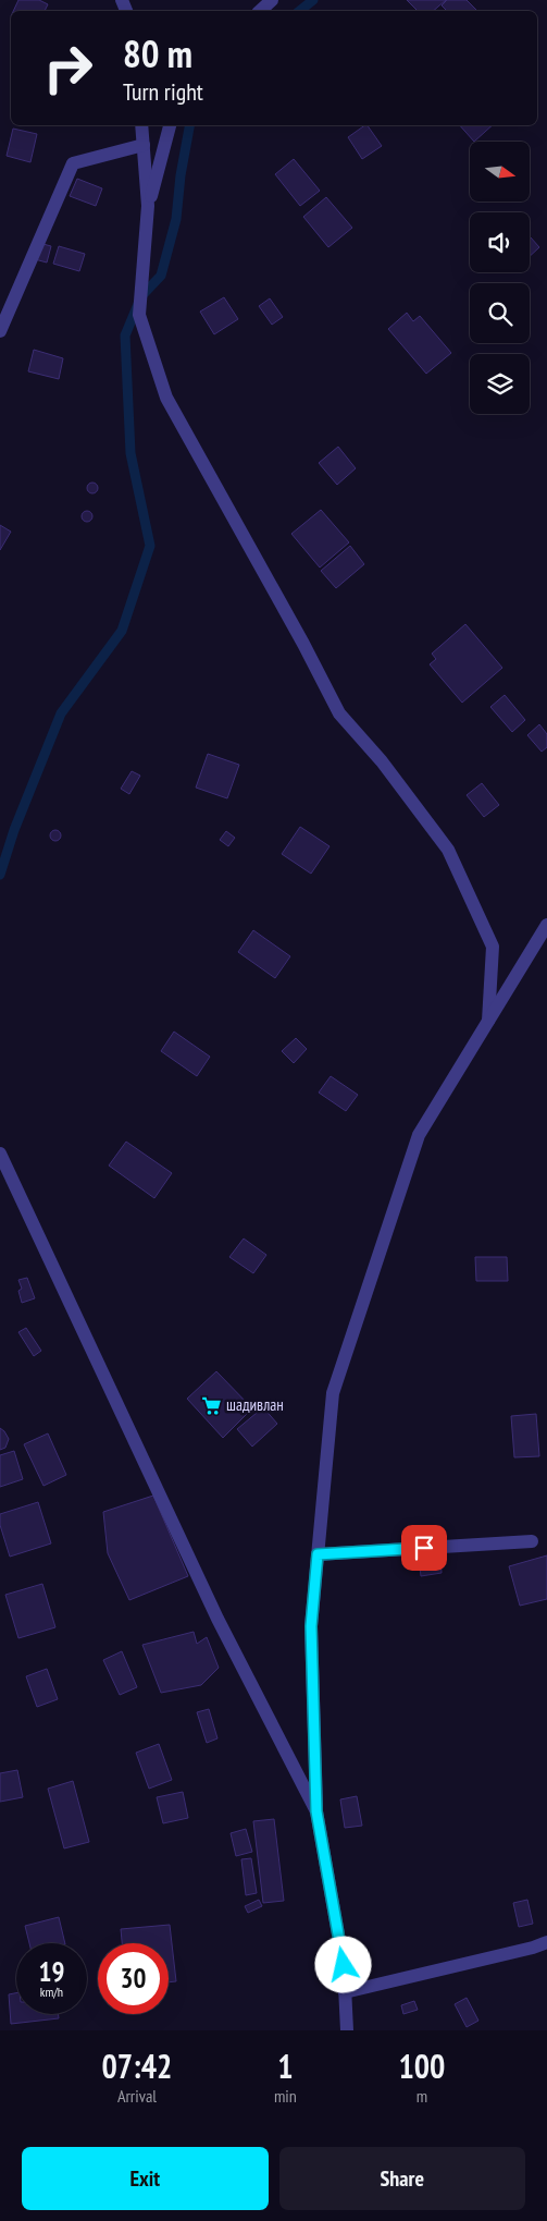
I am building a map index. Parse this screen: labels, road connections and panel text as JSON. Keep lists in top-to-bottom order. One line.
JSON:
{"places":{"supermarket":["шадивлан"]},"north":"right","page":{"turn":["80 m","Turn right"],"speed":"19 km/h","limit":"30","eta":["07:42","Arrival","1","min","100","m"],"buttons":["Exit","Share"]}}
